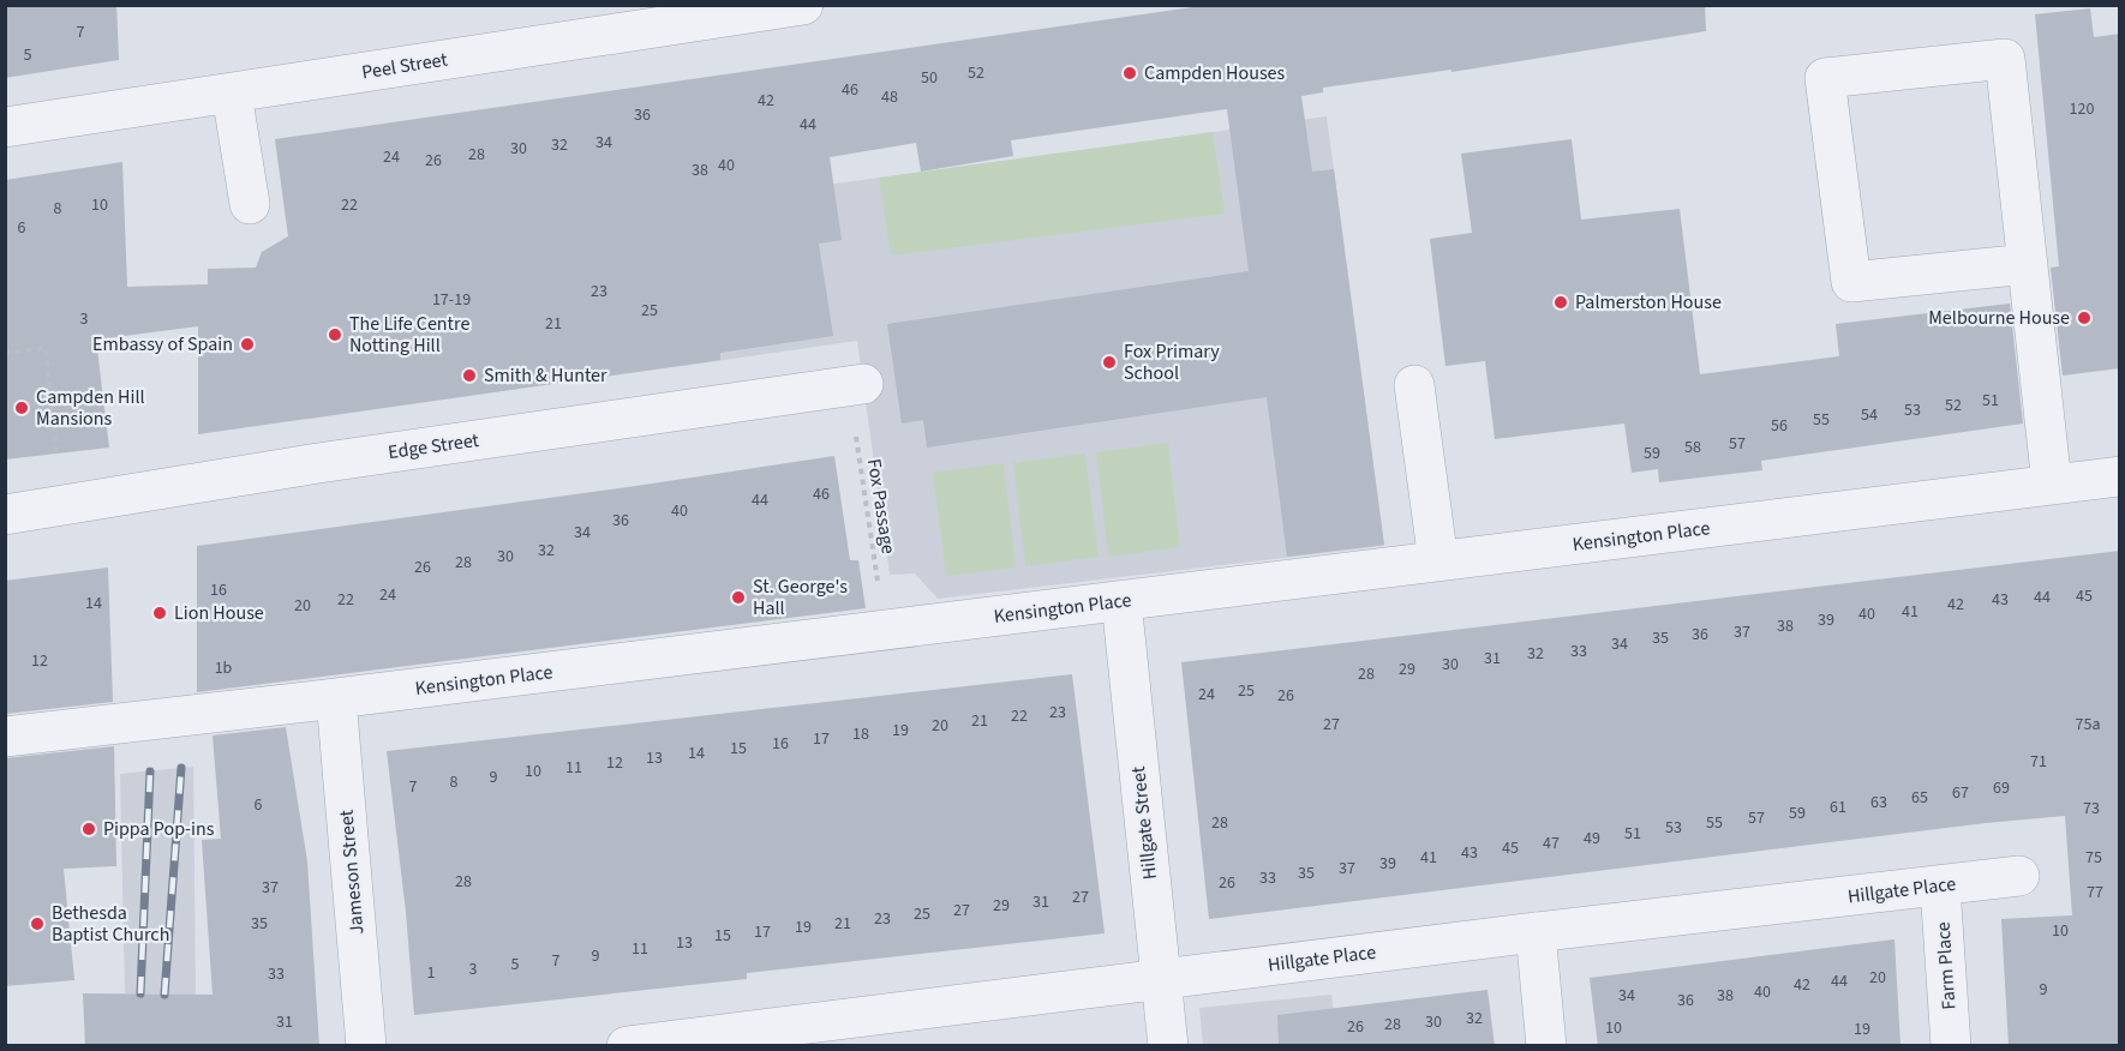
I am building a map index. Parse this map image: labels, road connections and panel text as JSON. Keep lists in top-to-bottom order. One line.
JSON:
{"streets":{"street":["Peel Street","Edge Street","Kensington Place","Hillgate Street","Jameson Street","Hillgate Place","Farm Place"],"path":["Fox Passage"]},"crossings":[["Edge Street","Fox Passage"],["Fox Passage","Kensington Place"],["Kensington Place","Hillgate Street"],["Kensington Place","Jameson Street"],["Hillgate Street","Hillgate Place"],["Hillgate Place","Farm Place"]],"places":["Campden Houses","Palmerston House","Melbourne House","The Life Centre Notting Hill","Embassy of Spain","Fox Primary School","Smith & Hunter","Campden Hill Mansions","St. George's Hall","Lion House","Pippa Pop-ins","Bethesda Baptist Church"],"house_numbers":["7","5","52","50","46","48","42","120","36","44","34","32","30","28","24","26","40","38","10","22","8","6","23","17-19","25","3","21","51","52","53","54","55","56","57","58","59","46","44","40","36","34","32","30","28","26","16","24","45","44","22","43","14","42","20","41","40","39","38","37","36","35","34","33","32","31","12","30","1b","29","28","25","24","26","23","22","21","27","75a","20","19","18","17","16","15","14","13","71","12","11","10","9","8","7","69","67","65","63","6","61","73","59","57","28","55","53","51","49","47","45","43","41","75","39","37","35","33","28","26","37","77","27","31","29","27","25","23","35","21","19","10","17","15","13","11","9","7","5","3","1","33","20","44","42","9","40","34","38","36","32","31","30","28","26","10","19"]}
